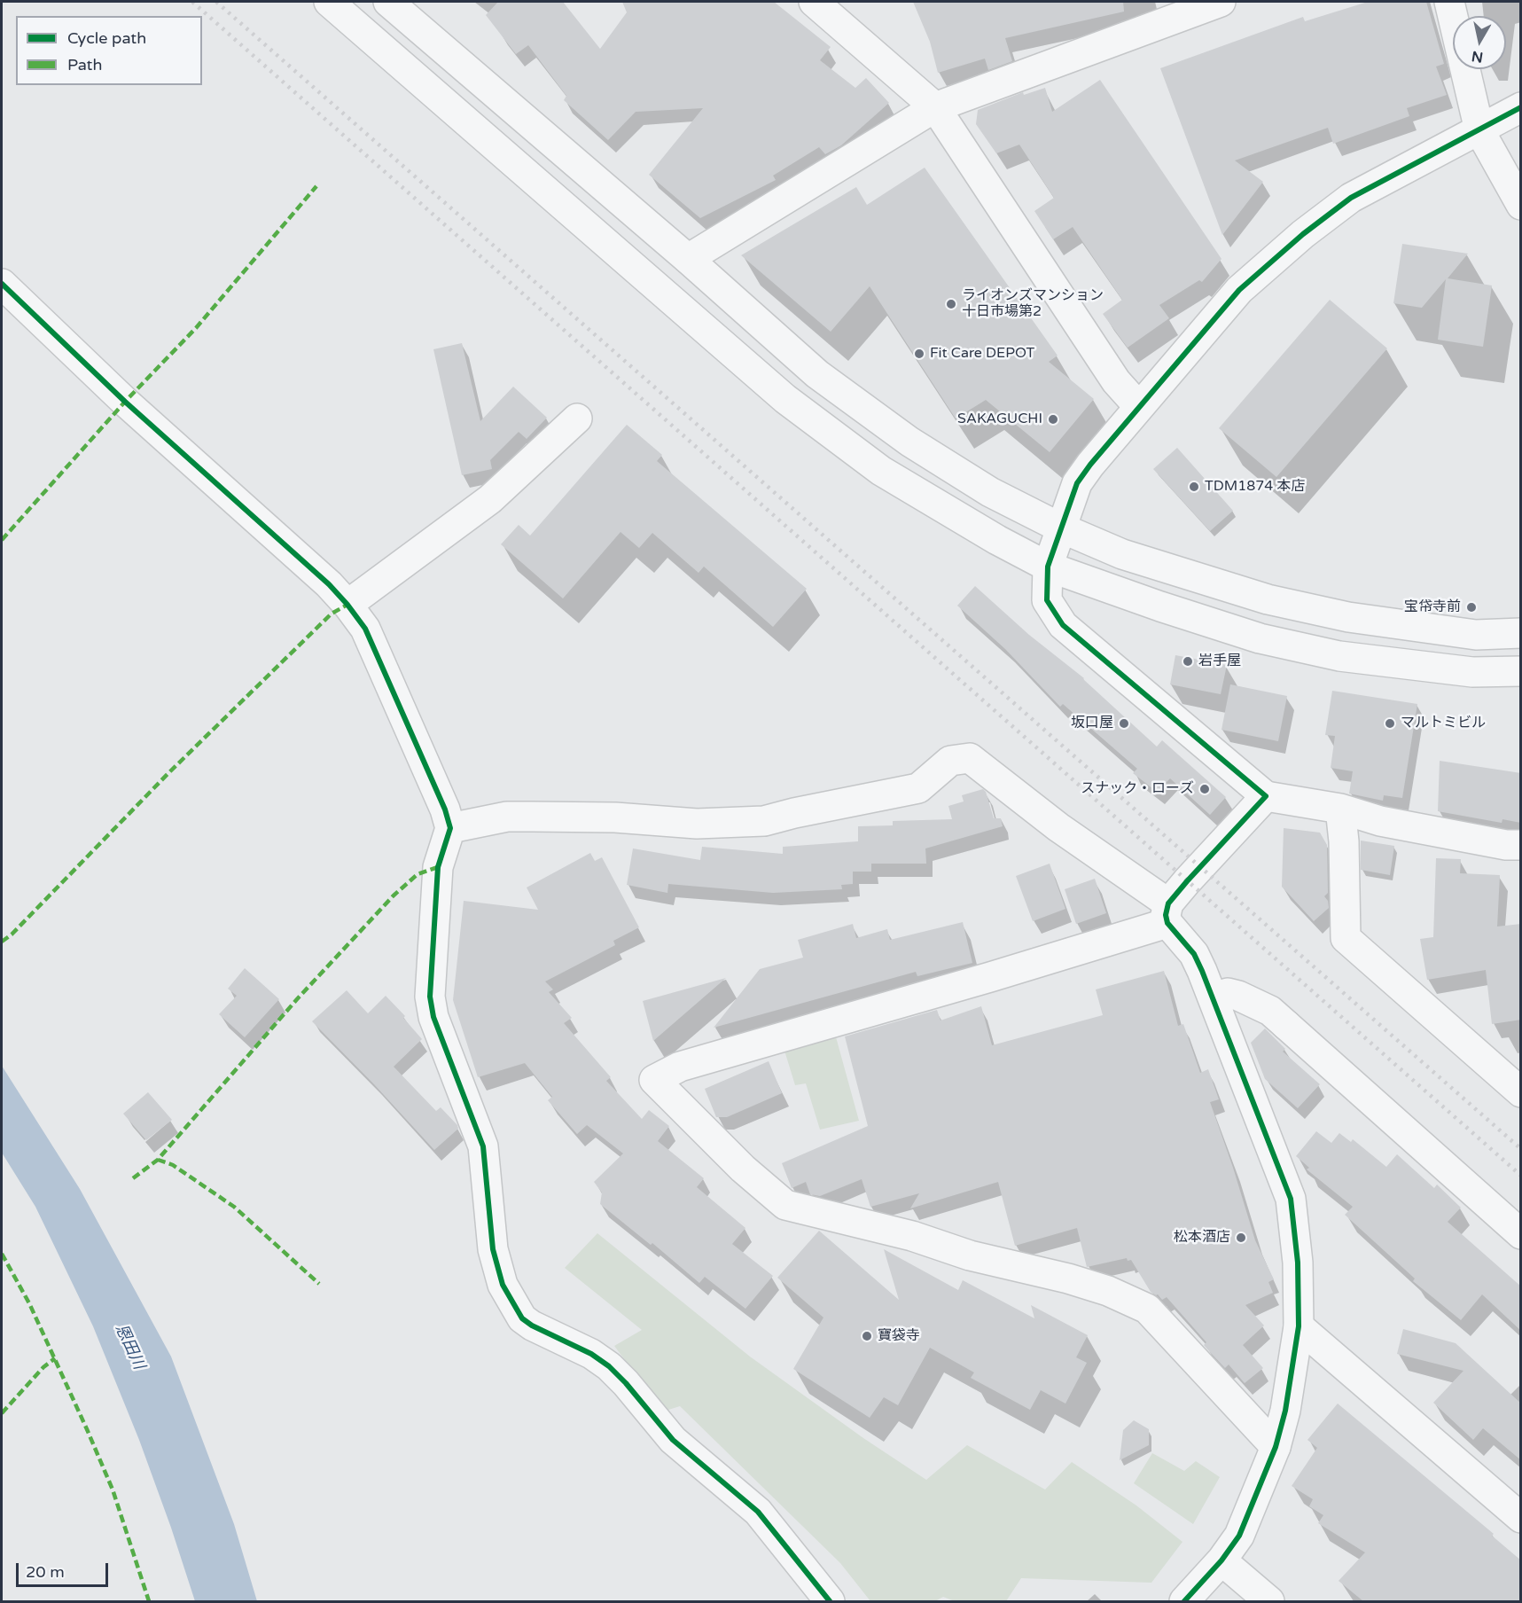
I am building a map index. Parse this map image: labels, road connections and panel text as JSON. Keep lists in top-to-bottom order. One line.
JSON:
{"water":["恩田川"],"places":["ライオンズマンション 十日市場第2","Fit Care DEPOT","SAKAGUCHI","TDM1874 本店","宝帒寺前","岩手屋","坂口屋","マルトミビル","スナック・ローズ","松本酒店","寶袋寺"],"legend":["Cycle path","Path"],"scale_bar":"20 m","north":"bottom"}
